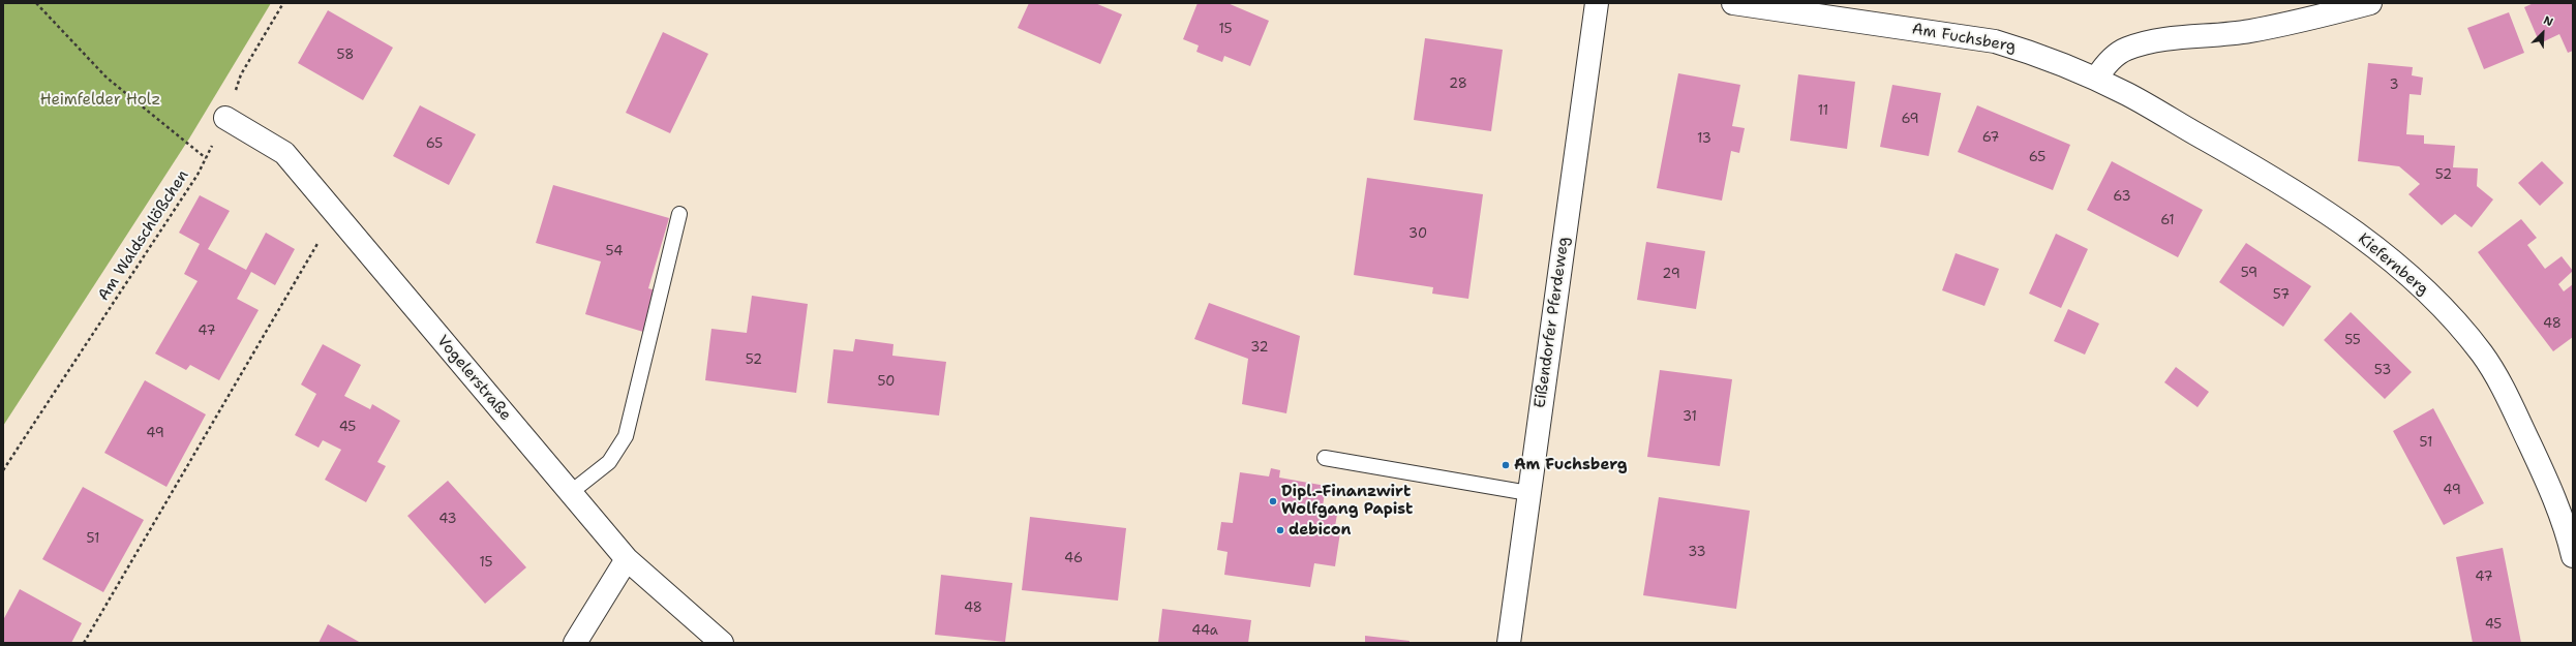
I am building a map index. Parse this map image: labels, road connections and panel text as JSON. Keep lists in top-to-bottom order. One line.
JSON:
{"streets":{"street":["Am Fuchsberg","Kiefernberg","Eißendorfer Pferdeweg","Vogelerstraße"],"path":["Am Waldschlößchen"]},"crossings":[["Am Fuchsberg","Kiefernberg"],["Am Waldschlößchen","Vogelerstraße"]],"parks":["Heimfelder Holz"],"places":["Am Fuchsberg","Dipl.-Finanzwirt Wolfgang Papist","debicon"],"house_numbers":["15","58","28","3","11","69","67","13","65","65","52","63","61","30","54","59","29","57","48","47","55","32","52","53","50","31","45","49","51","49","43","51","33","46","15","47","48","45","44a"],"north":"top right"}
